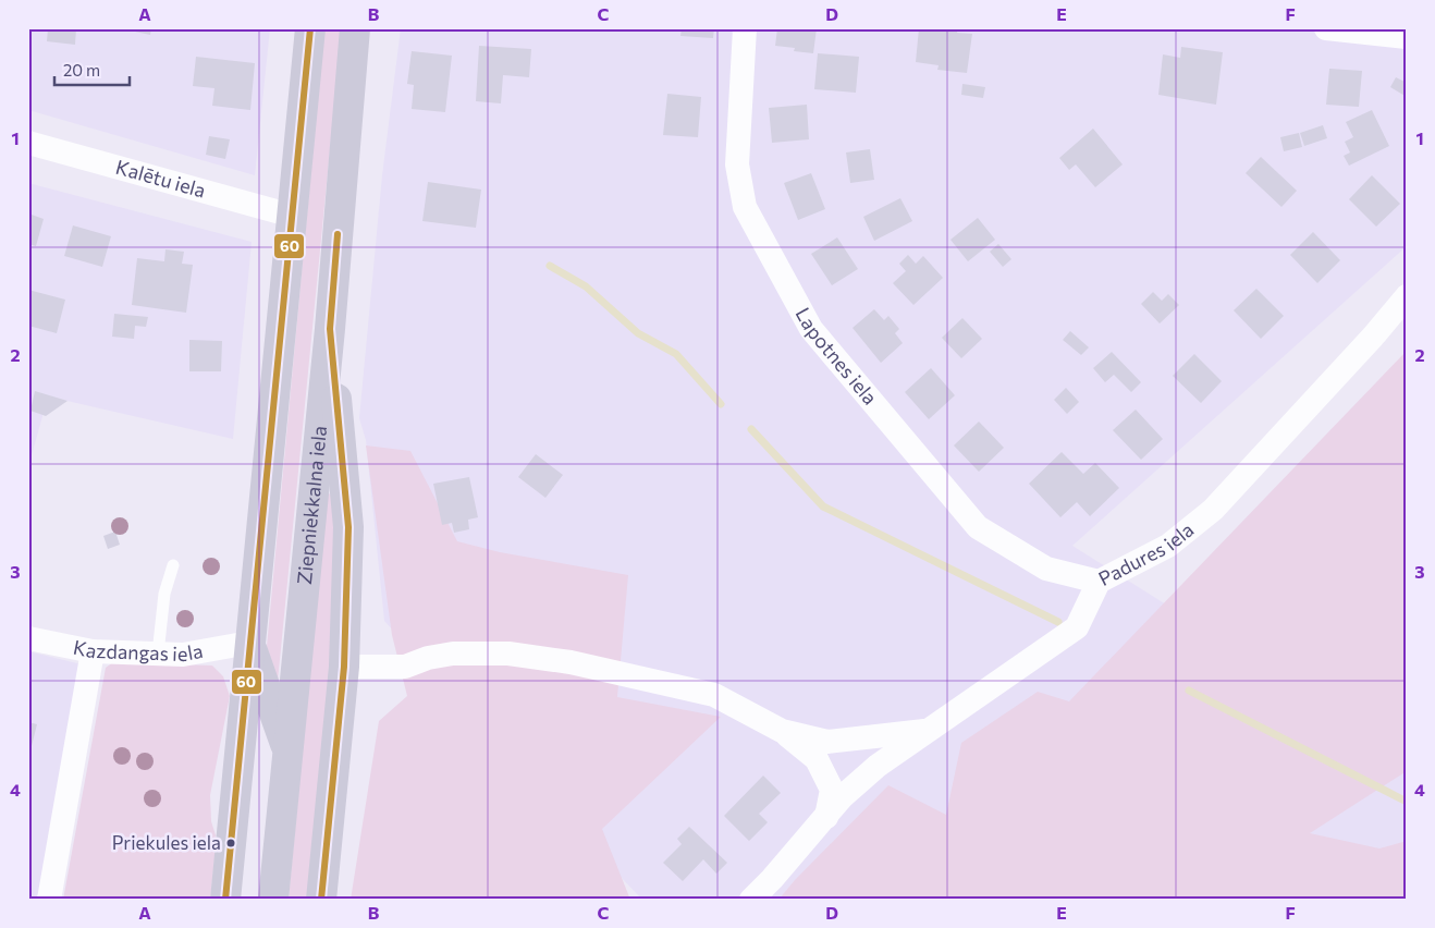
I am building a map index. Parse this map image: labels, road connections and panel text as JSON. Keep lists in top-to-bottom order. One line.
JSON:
{"streets":{"highway":["Ziepniekkalna iela"],"street":["Kalētu iela","Lapotnes iela","Padures iela","Kazdangas iela"]},"crossings":[["Kalētu iela","Ziepniekkalna iela"],["Lapotnes iela","Padures iela"],["Ziepniekkalna iela","Kazdangas iela"]],"places":["Priekules iela"],"lines":["transit line 60"],"scale_bar":"20 m","grid":{"columns":["A","B","C","D","E","F"],"rows":["1","2","3","4"]}}
